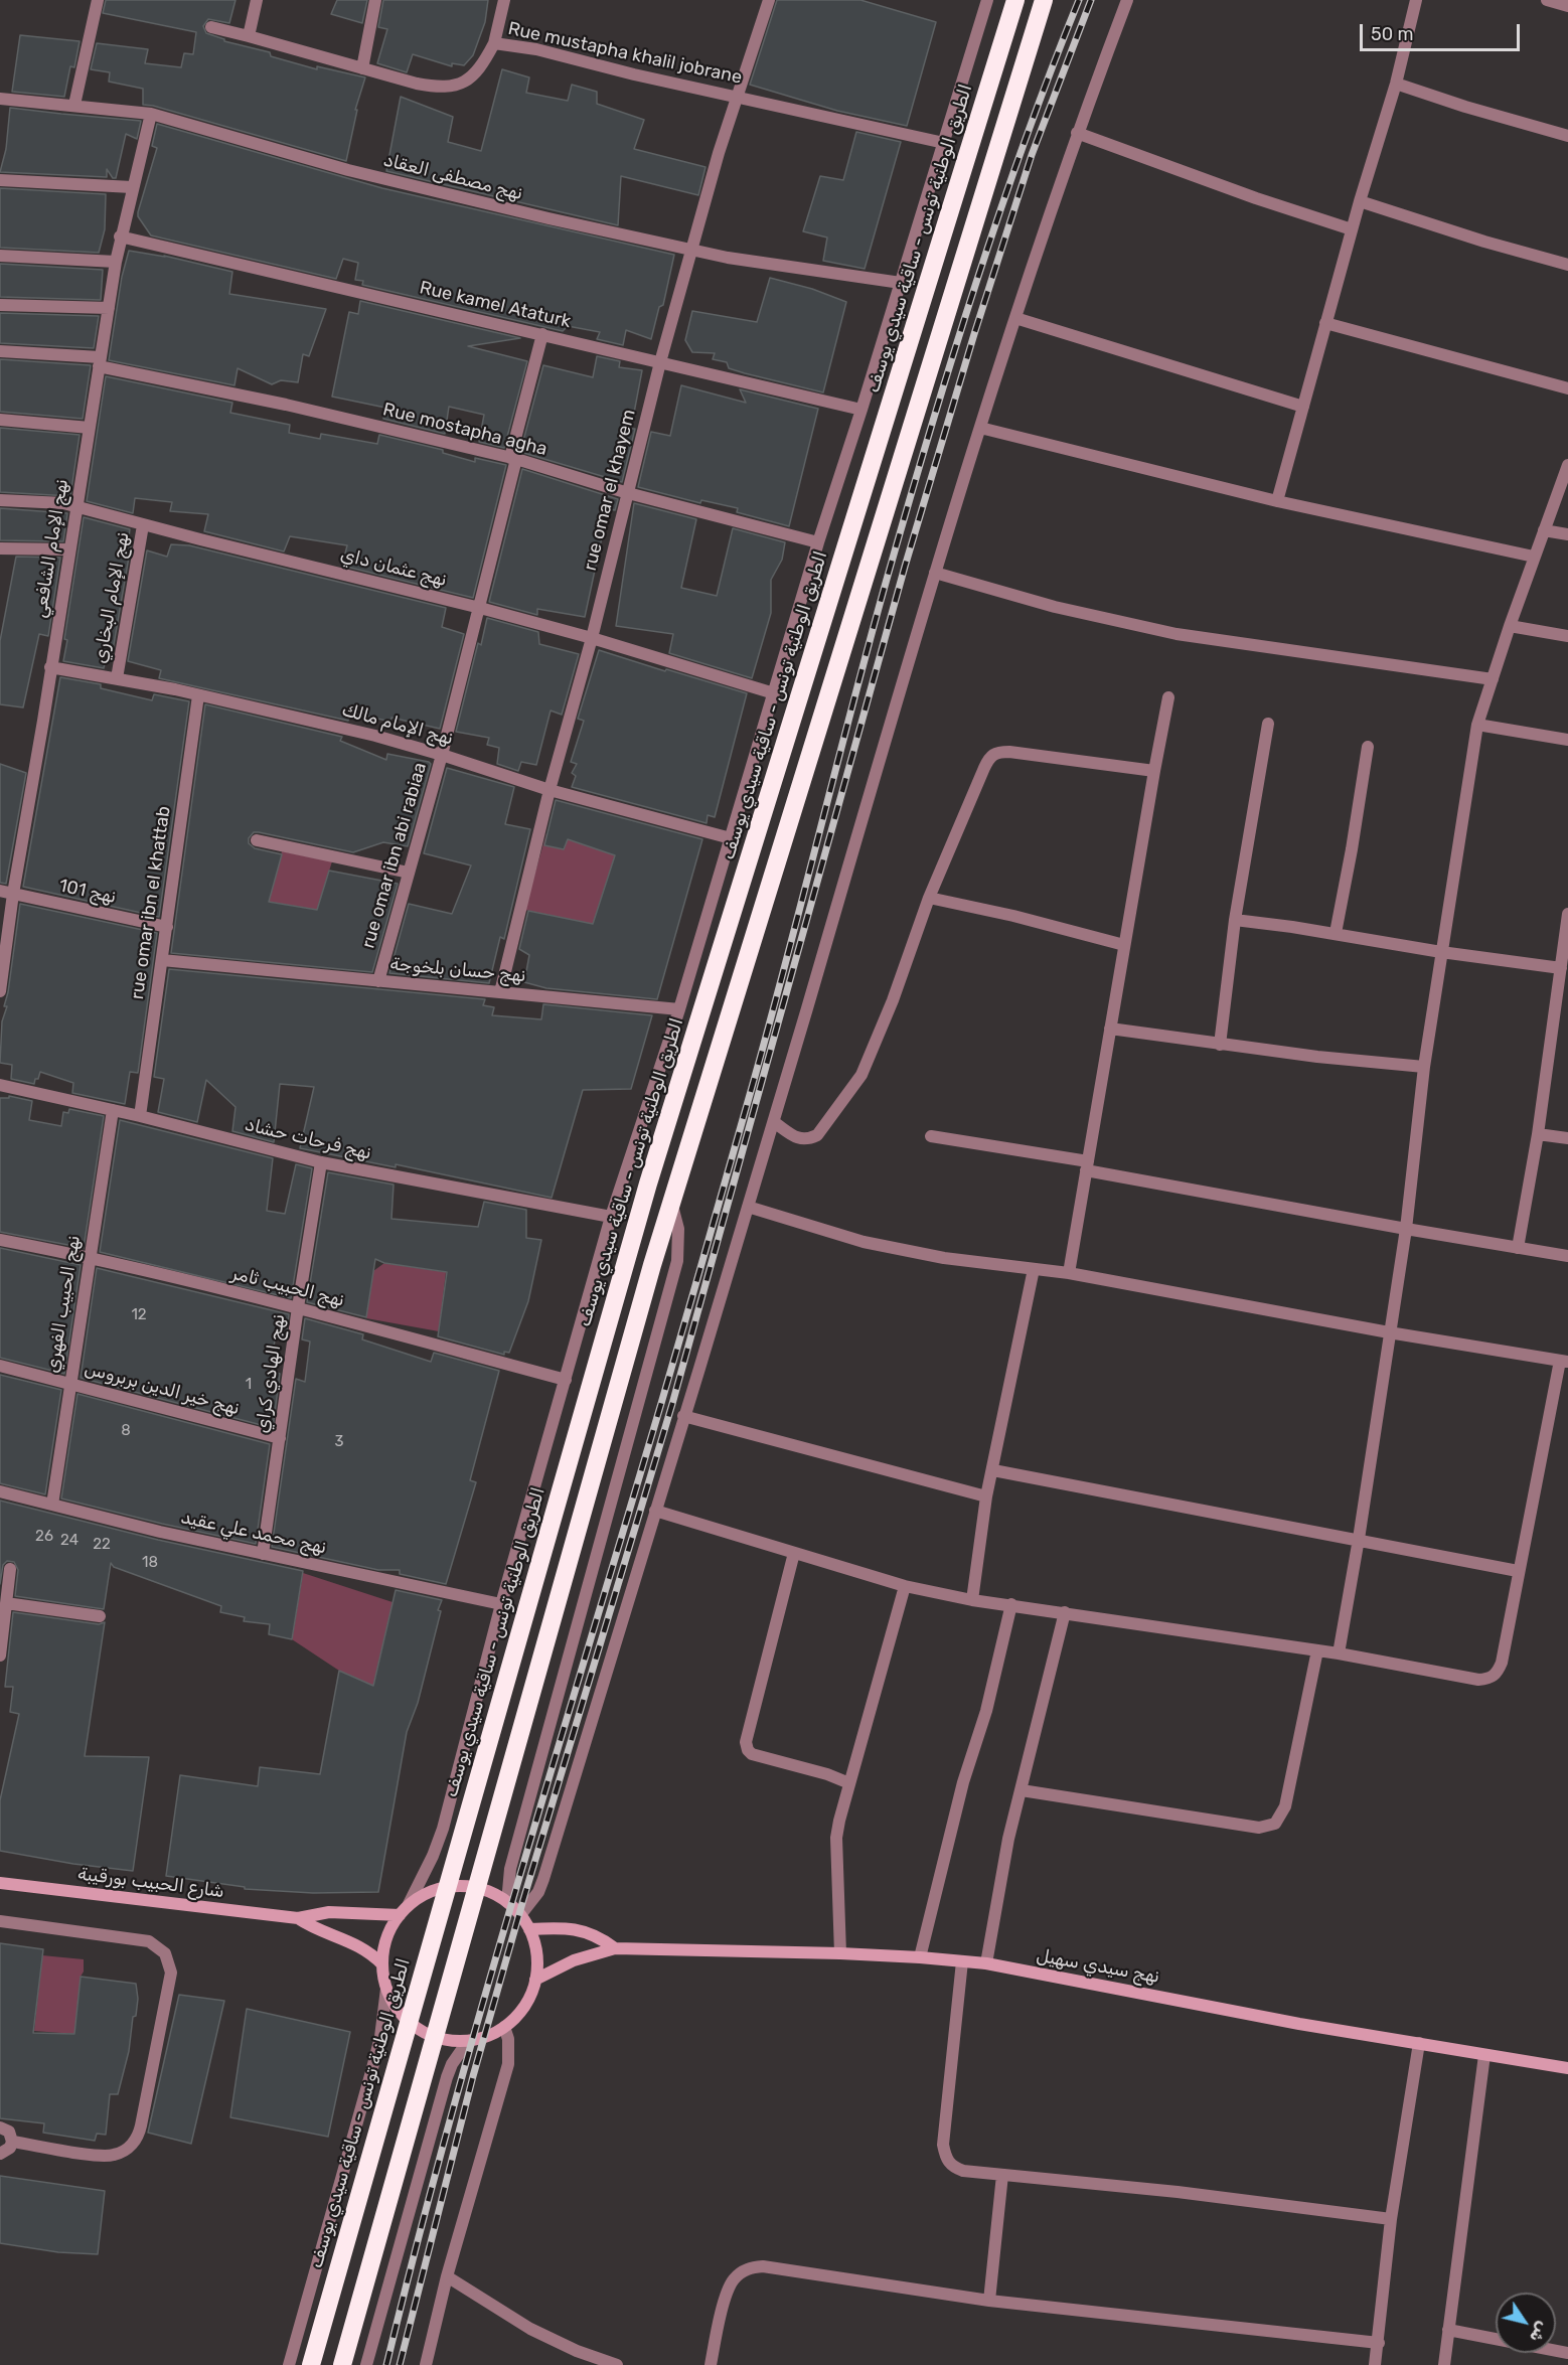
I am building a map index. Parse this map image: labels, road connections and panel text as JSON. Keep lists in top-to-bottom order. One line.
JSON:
{"streets":{"highway":["الطريق الوطنية تونس - ساقية سيدي يوسف"],"main road":["شارع الحبيب بورقيبة","نهج سيدي سهيل"],"street":["Rue mustapha khalil jobrane","نهج مصطفى العقاد","Rue kamel Ataturk","Rue mostapha agha","rue omar el khayem","نهج الإمام الشافعي","نهج عثمان داي","نهج الإمام البخاري","نهج الإمام مالك","rue omar ibn abi rabiaa","نهج 101","rue omar ibn el khattab","نهج حسان بلخوجة","نهج فرحات حشاد","نهج الحبيب ثامر","نهج الحبيب الفهري","نهج الهادي كراي","نهج خير الدين بربروس","نهج محمد علي عقيد"]},"crossings":[["Rue mustapha khalil jobrane","rue omar el khayem"],["نهج مصطفى العقاد","rue omar el khayem"],["نهج مصطفى العقاد","نهج الإمام الشافعي"],["Rue kamel Ataturk","rue omar el khayem"],["Rue kamel Ataturk","نهج الإمام الشافعي"],["Rue kamel Ataturk","rue omar ibn abi rabiaa"],["Rue mostapha agha","rue omar el khayem"],["Rue mostapha agha","نهج الإمام الشافعي"],["Rue mostapha agha","rue omar ibn abi rabiaa"],["rue omar el khayem","نهج عثمان داي"],["rue omar el khayem","نهج الإمام مالك"],["rue omar el khayem","نهج حسان بلخوجة"],["نهج الإمام الشافعي","نهج عثمان داي"],["نهج الإمام الشافعي","نهج الإمام مالك"],["نهج الإمام الشافعي","نهج 101"],["نهج عثمان داي","نهج الإمام البخاري"],["نهج عثمان داي","rue omar ibn abi rabiaa"],["نهج الإمام البخاري","نهج الإمام مالك"],["نهج الإمام مالك","rue omar ibn abi rabiaa"],["نهج الإمام مالك","rue omar ibn el khattab"],["rue omar ibn abi rabiaa","نهج حسان بلخوجة"],["نهج 101","rue omar ibn el khattab"],["rue omar ibn el khattab","نهج حسان بلخوجة"],["rue omar ibn el khattab","نهج فرحات حشاد"],["نهج فرحات حشاد","نهج الحبيب الفهري"],["نهج فرحات حشاد","نهج الهادي كراي"],["نهج الحبيب ثامر","نهج الحبيب الفهري"],["نهج الحبيب ثامر","نهج الهادي كراي"],["نهج الحبيب الفهري","نهج خير الدين بربروس"],["نهج الحبيب الفهري","نهج محمد علي عقيد"],["نهج الهادي كراي","نهج خير الدين بربروس"],["نهج الهادي كراي","نهج محمد علي عقيد"],["شارع الحبيب بورقيبة","نهج سيدي سهيل"]],"house_numbers":["12","1","8","3","26","24","22","18"],"scale_bar":"50 m","north":"bottom right"}
